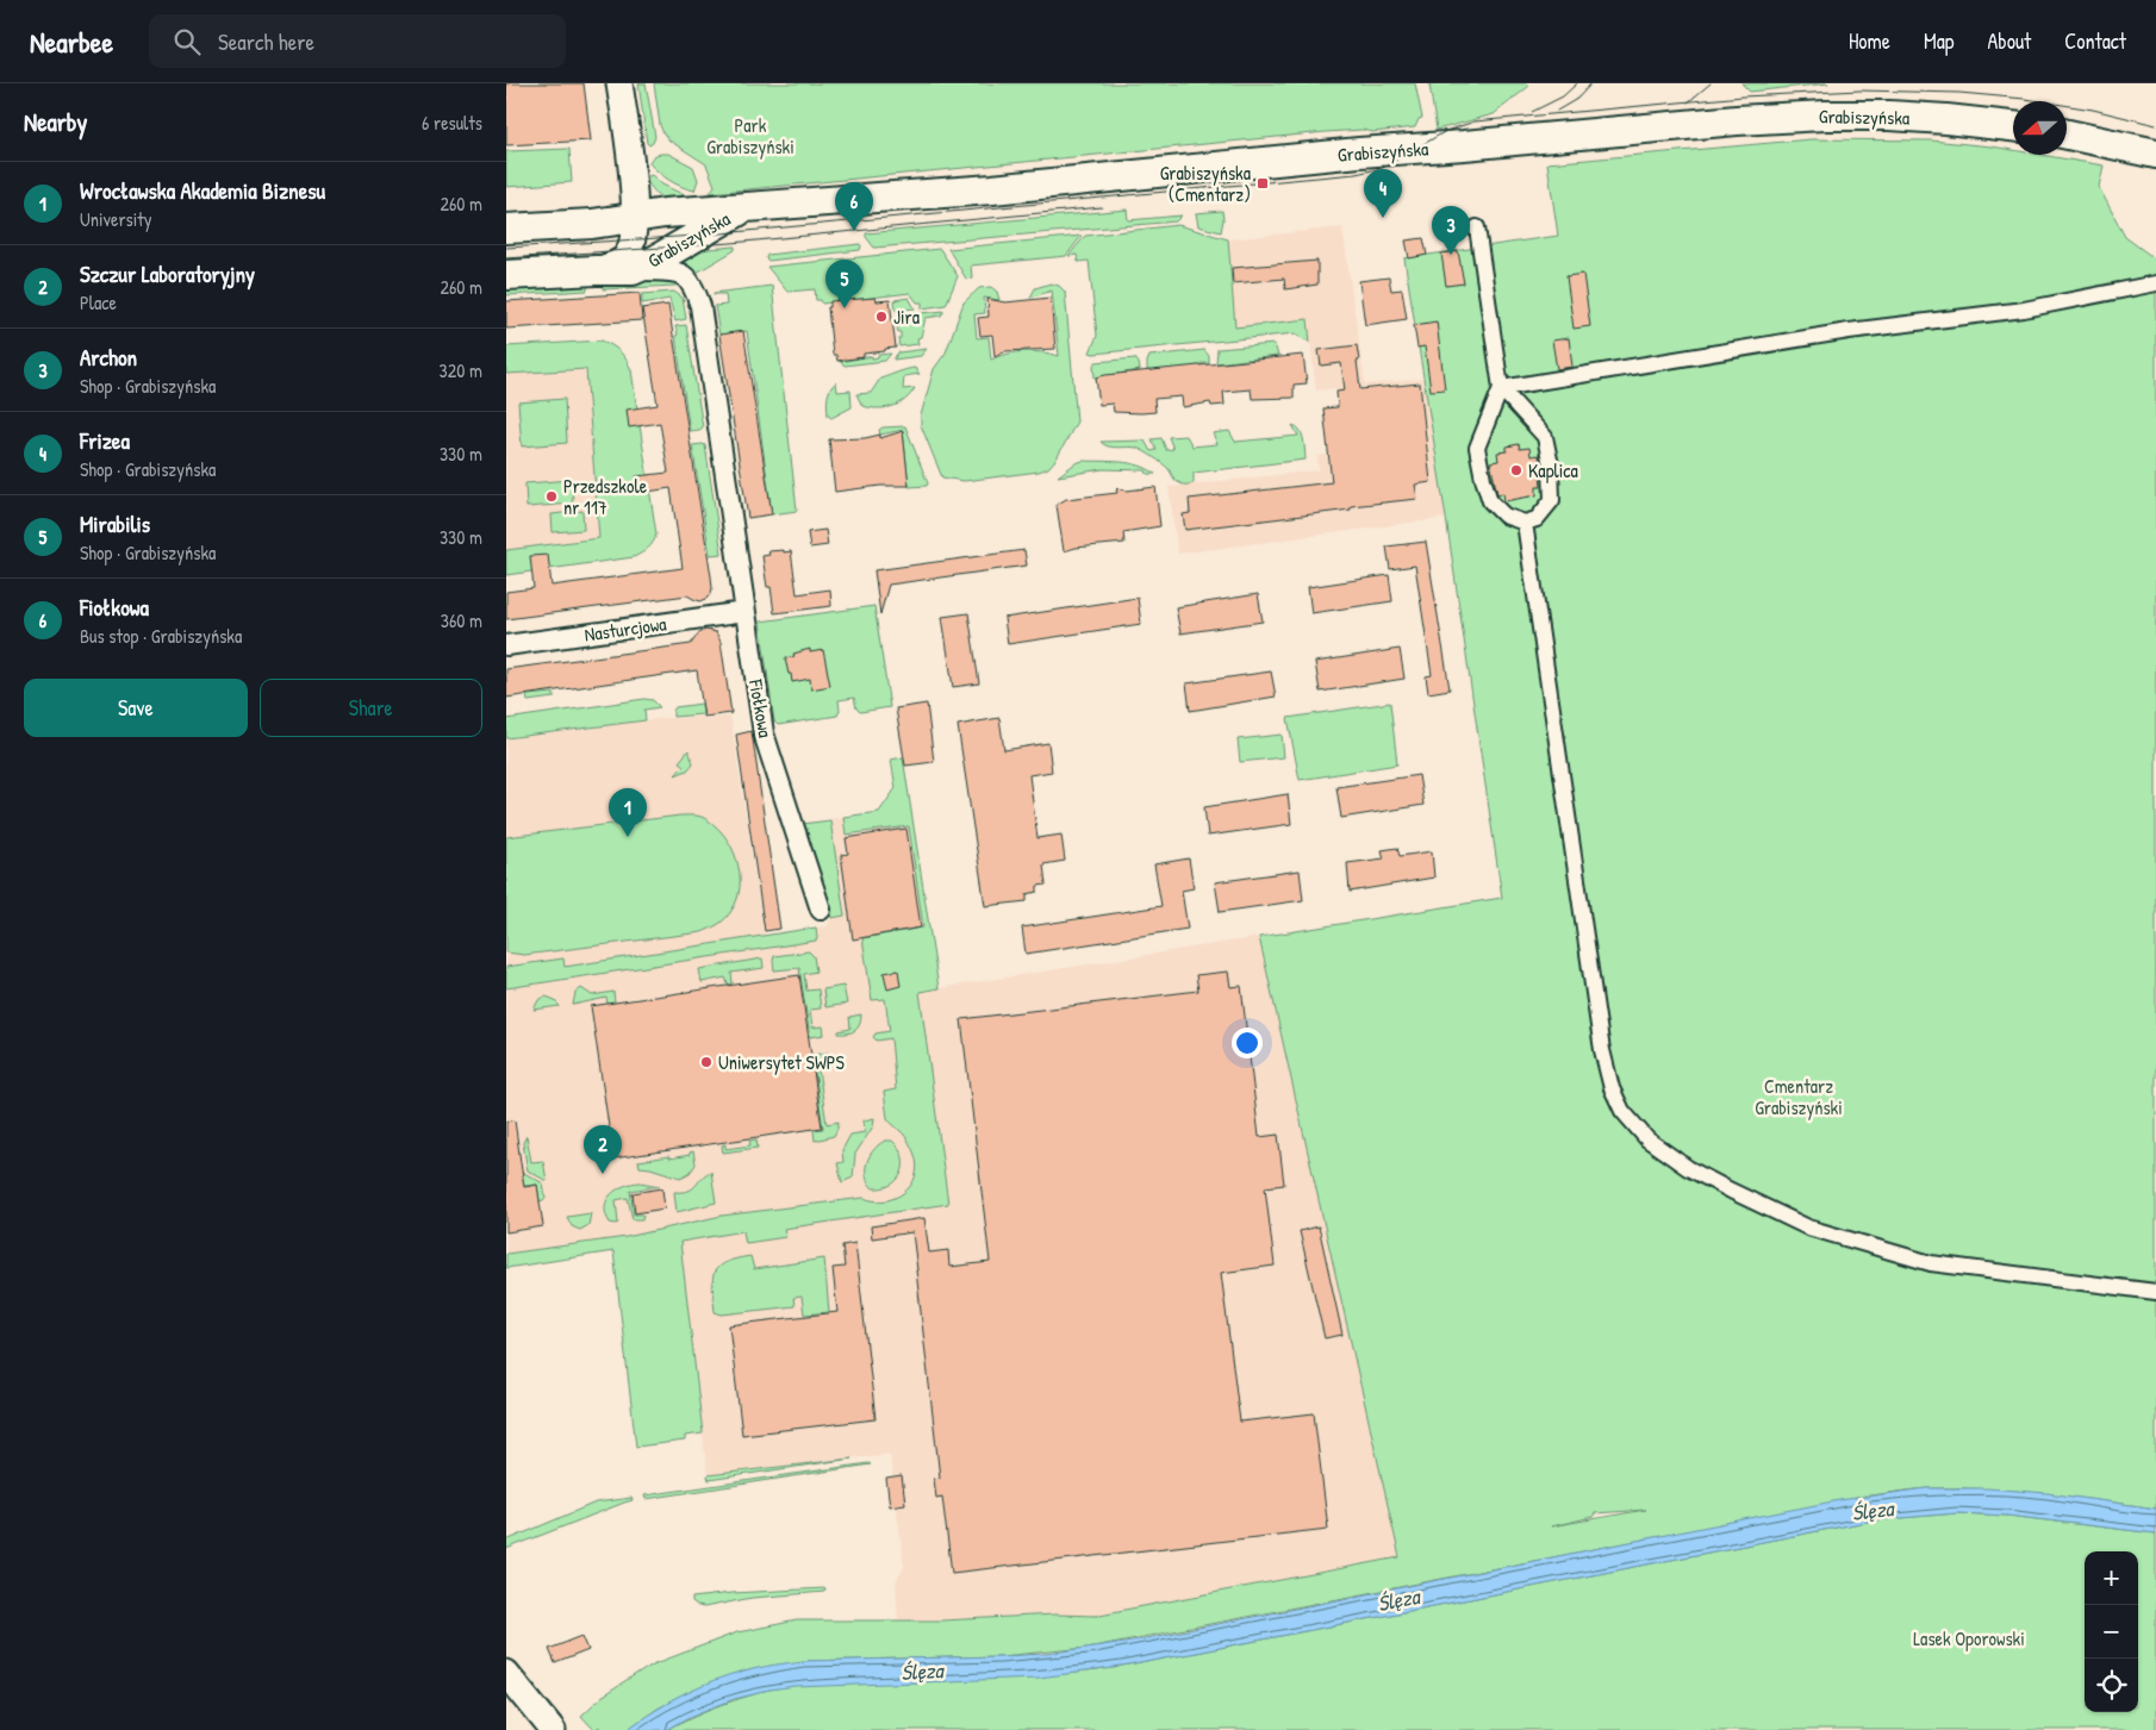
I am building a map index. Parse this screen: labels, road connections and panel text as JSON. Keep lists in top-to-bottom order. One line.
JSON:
{"streets":{"main road":["Grabiszyńska"],"street":["Nasturcjowa","Fiołkowa"]},"crossings":[["Grabiszyńska","Fiołkowa"],["Nasturcjowa","Fiołkowa"]],"water":["Ślęza"],"parks":["Park Grabiszyński","Cmentarz Grabiszyński","Lasek Oporowski"],"places":{"transit":["Grabiszyńska (Cmentarz)"],"other":["Jira","Kaplica","Przedszkole nr 117","Uniwersytet SWPS"]},"north":"left","page":{"header":"Nearbee","search":"Search here","nav":["Home","Map","About","Contact"],"heading":["Nearby","6 results"],"list":[{"mark":"1","name":"Wrocławska Akademia Biznesu","note":"University","value":"260 m"},{"mark":"2","name":"Szczur Laboratoryjny","note":"Place","value":"260 m"},{"mark":"3","name":"Archon","note":"Shop · Grabiszyńska","value":"320 m"},{"mark":"4","name":"Frizea","note":"Shop · Grabiszyńska","value":"330 m"},{"mark":"5","name":"Mirabilis","note":"Shop · Grabiszyńska","value":"330 m"},{"mark":"6","name":"Fiołkowa","note":"Bus stop · Grabiszyńska","value":"360 m"}],"pins":["4","6","3","5","1","2"],"buttons":["Save","Share"],"map_buttons":["+","−"]}}
